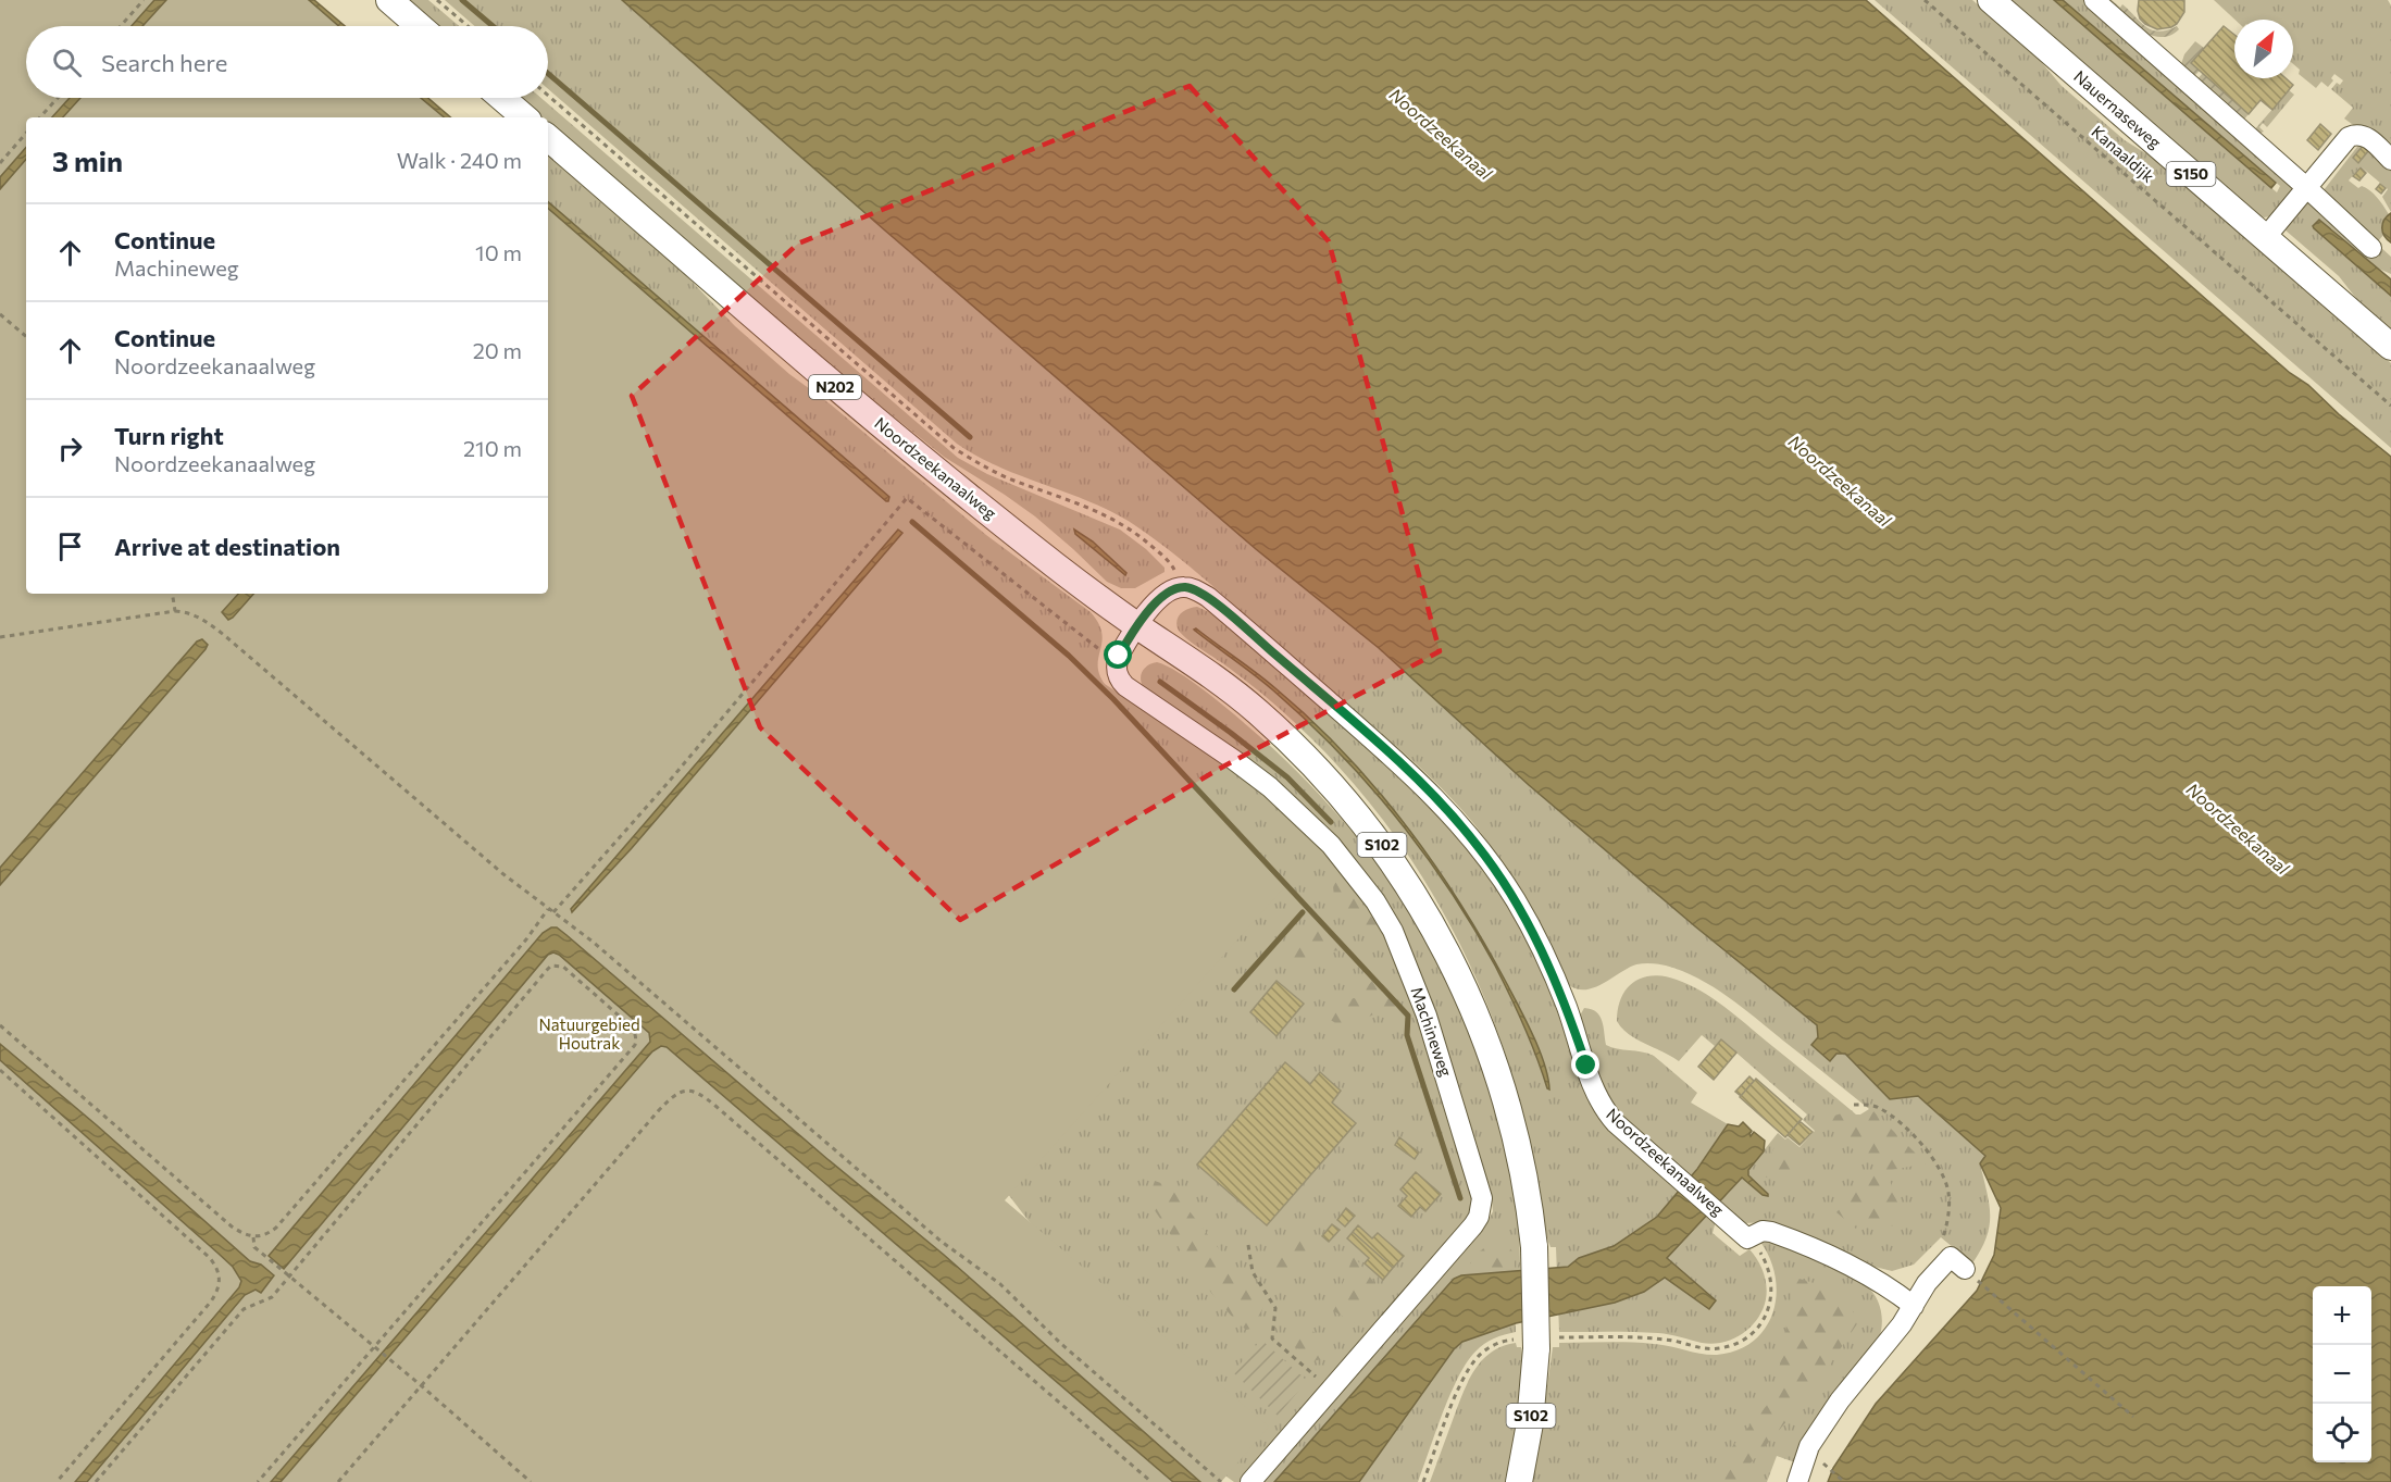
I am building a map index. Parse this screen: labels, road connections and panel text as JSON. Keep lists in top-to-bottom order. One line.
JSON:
{"streets":{"main road":["Nauernaseweg","S150","N202","Noordzeekanaalweg","S102"],"street":["Machineweg"],"path":["Kanaaldijk"]},"crossings":[["Noordzeekanaalweg","S102"]],"water":["Noordzeekanaal"],"parks":["Natuurgebied Houtrak"],"north":"top right","page":{"search":"Search here","heading":["3 min","Walk · 240 m"],"list":[["Continue","Machineweg","10 m"],["Continue","Noordzeekanaalweg","20 m"],["Turn right","Noordzeekanaalweg","210 m"],"Arrive at destination"],"map_buttons":["+","−"]}}
